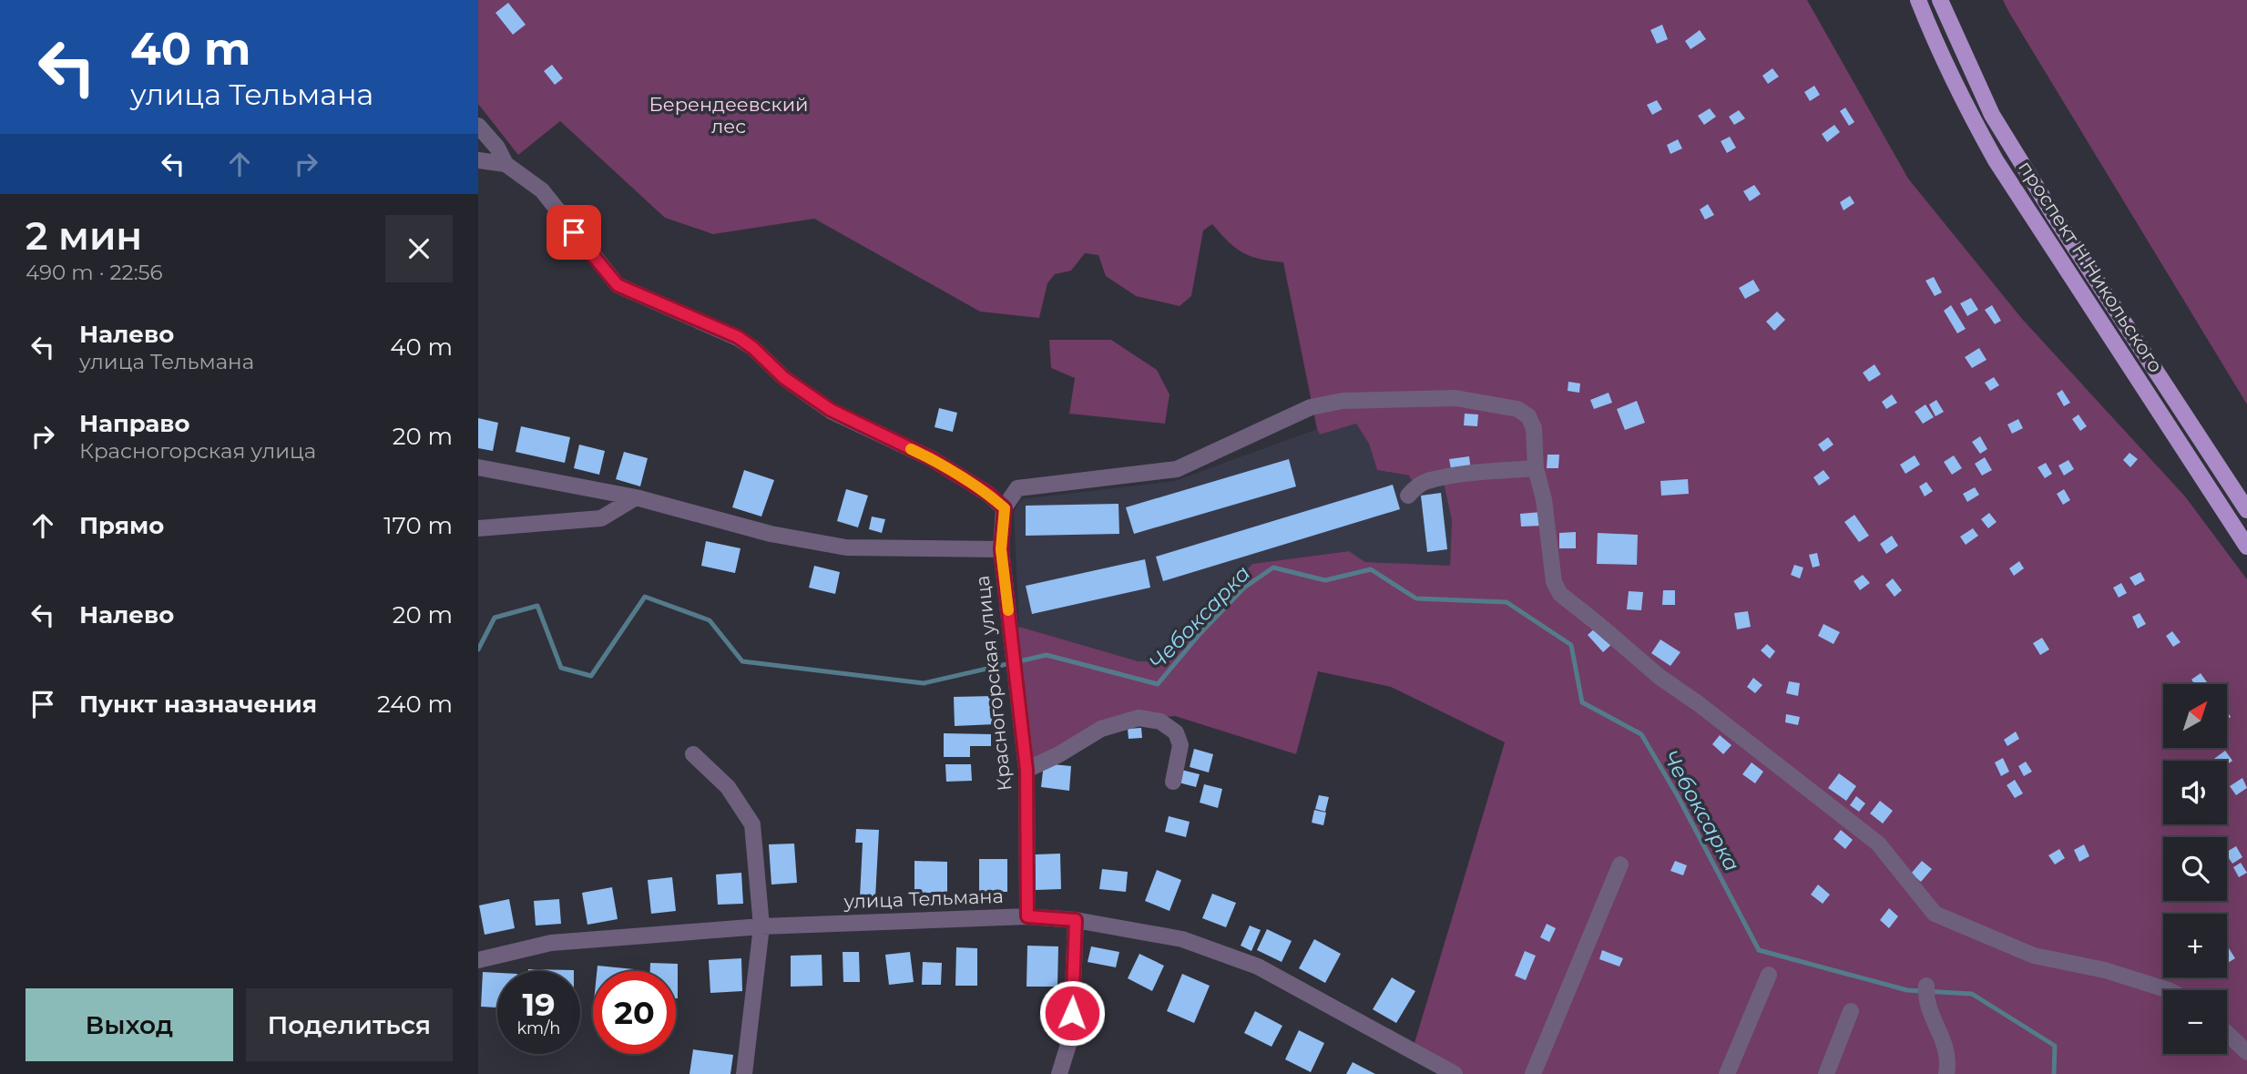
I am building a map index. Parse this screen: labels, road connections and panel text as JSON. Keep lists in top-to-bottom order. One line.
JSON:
{"streets":{"main road":["проспект Н.Никольского"],"street":["Красногорская улица","улица Тельмана"]},"crossings":[["Красногорская улица","улица Тельмана"]],"water":["Чебоксарка"],"parks":["Берендеевский лес"],"north":"top right","page":{"turn":["40 m","улица Тельмана"],"heading":["2 мин","490 m · 22:56"],"list":[{"name":"Налево","note":"улица Тельмана","value":"40 m"},{"name":"Направо","note":"Красногорская улица","value":"20 m"},{"name":"Прямо","value":"170 m"},{"name":"Налево","value":"20 m"},{"name":"Пункт назначения","value":"240 m"}],"map_buttons":["+","−"],"speed":"19 km/h","limit":"20","buttons":["Выход","Поделиться"]}}
